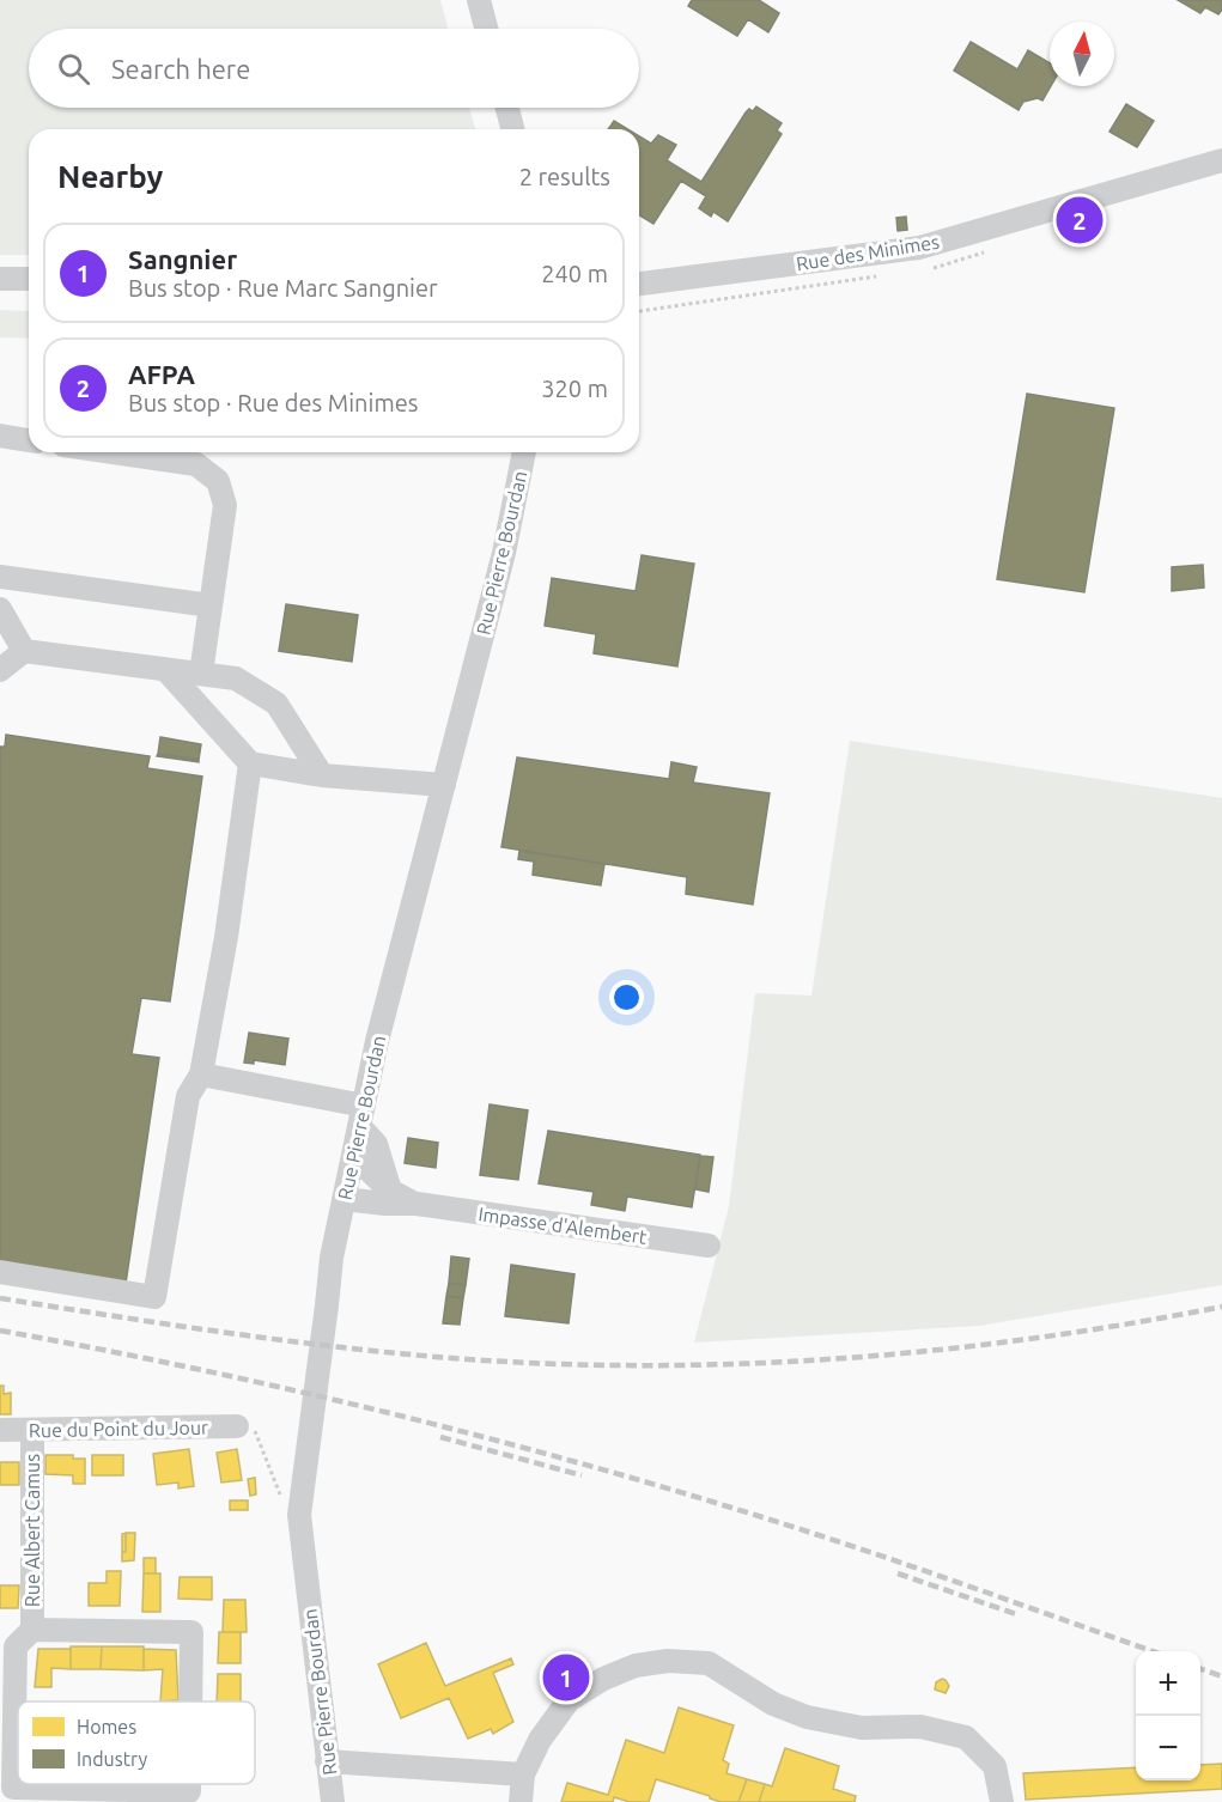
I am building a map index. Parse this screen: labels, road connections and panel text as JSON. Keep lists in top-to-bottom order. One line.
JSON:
{"streets":{"street":["Rue des Minimes","Rue Pierre Bourdan","Impasse d'Alembert","Rue du Point du Jour","Rue Albert Camus"]},"crossings":[["Rue Pierre Bourdan","Impasse d'Alembert"],["Rue du Point du Jour","Rue Albert Camus"]],"legend":["Homes","Industry"],"north":"top","page":{"search":"Search here","heading":["Nearby","2 results"],"pins":["2","1"],"list":[{"mark":"1","name":"Sangnier","note":"Bus stop · Rue Marc Sangnier","value":"240 m"},{"mark":"2","name":"AFPA","note":"Bus stop · Rue des Minimes","value":"320 m"}],"map_buttons":["+","−"]}}
